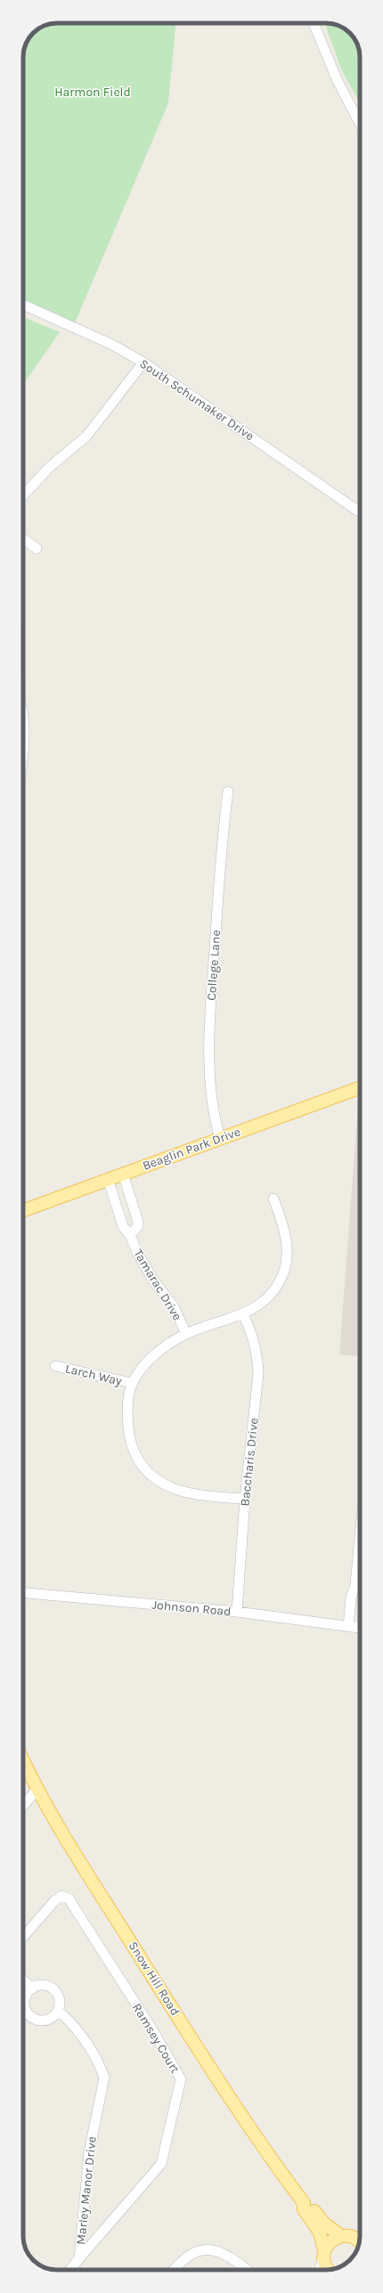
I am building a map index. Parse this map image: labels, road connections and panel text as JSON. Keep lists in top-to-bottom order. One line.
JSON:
{"streets":{"main road":["Beaglin Park Drive","Snow Hill Road"],"street":["South Schumaker Drive","College Lane","Tamarac Drive","Larch Way","Baccharis Drive","Johnson Road","Ramsey Court","Marley Manor Drive"]},"crossings":[["College Lane","Beaglin Park Drive"],["Beaglin Park Drive","Tamarac Drive"],["Baccharis Drive","Johnson Road"],["Ramsey Court","Marley Manor Drive"]],"parks":["Harmon Field"]}
